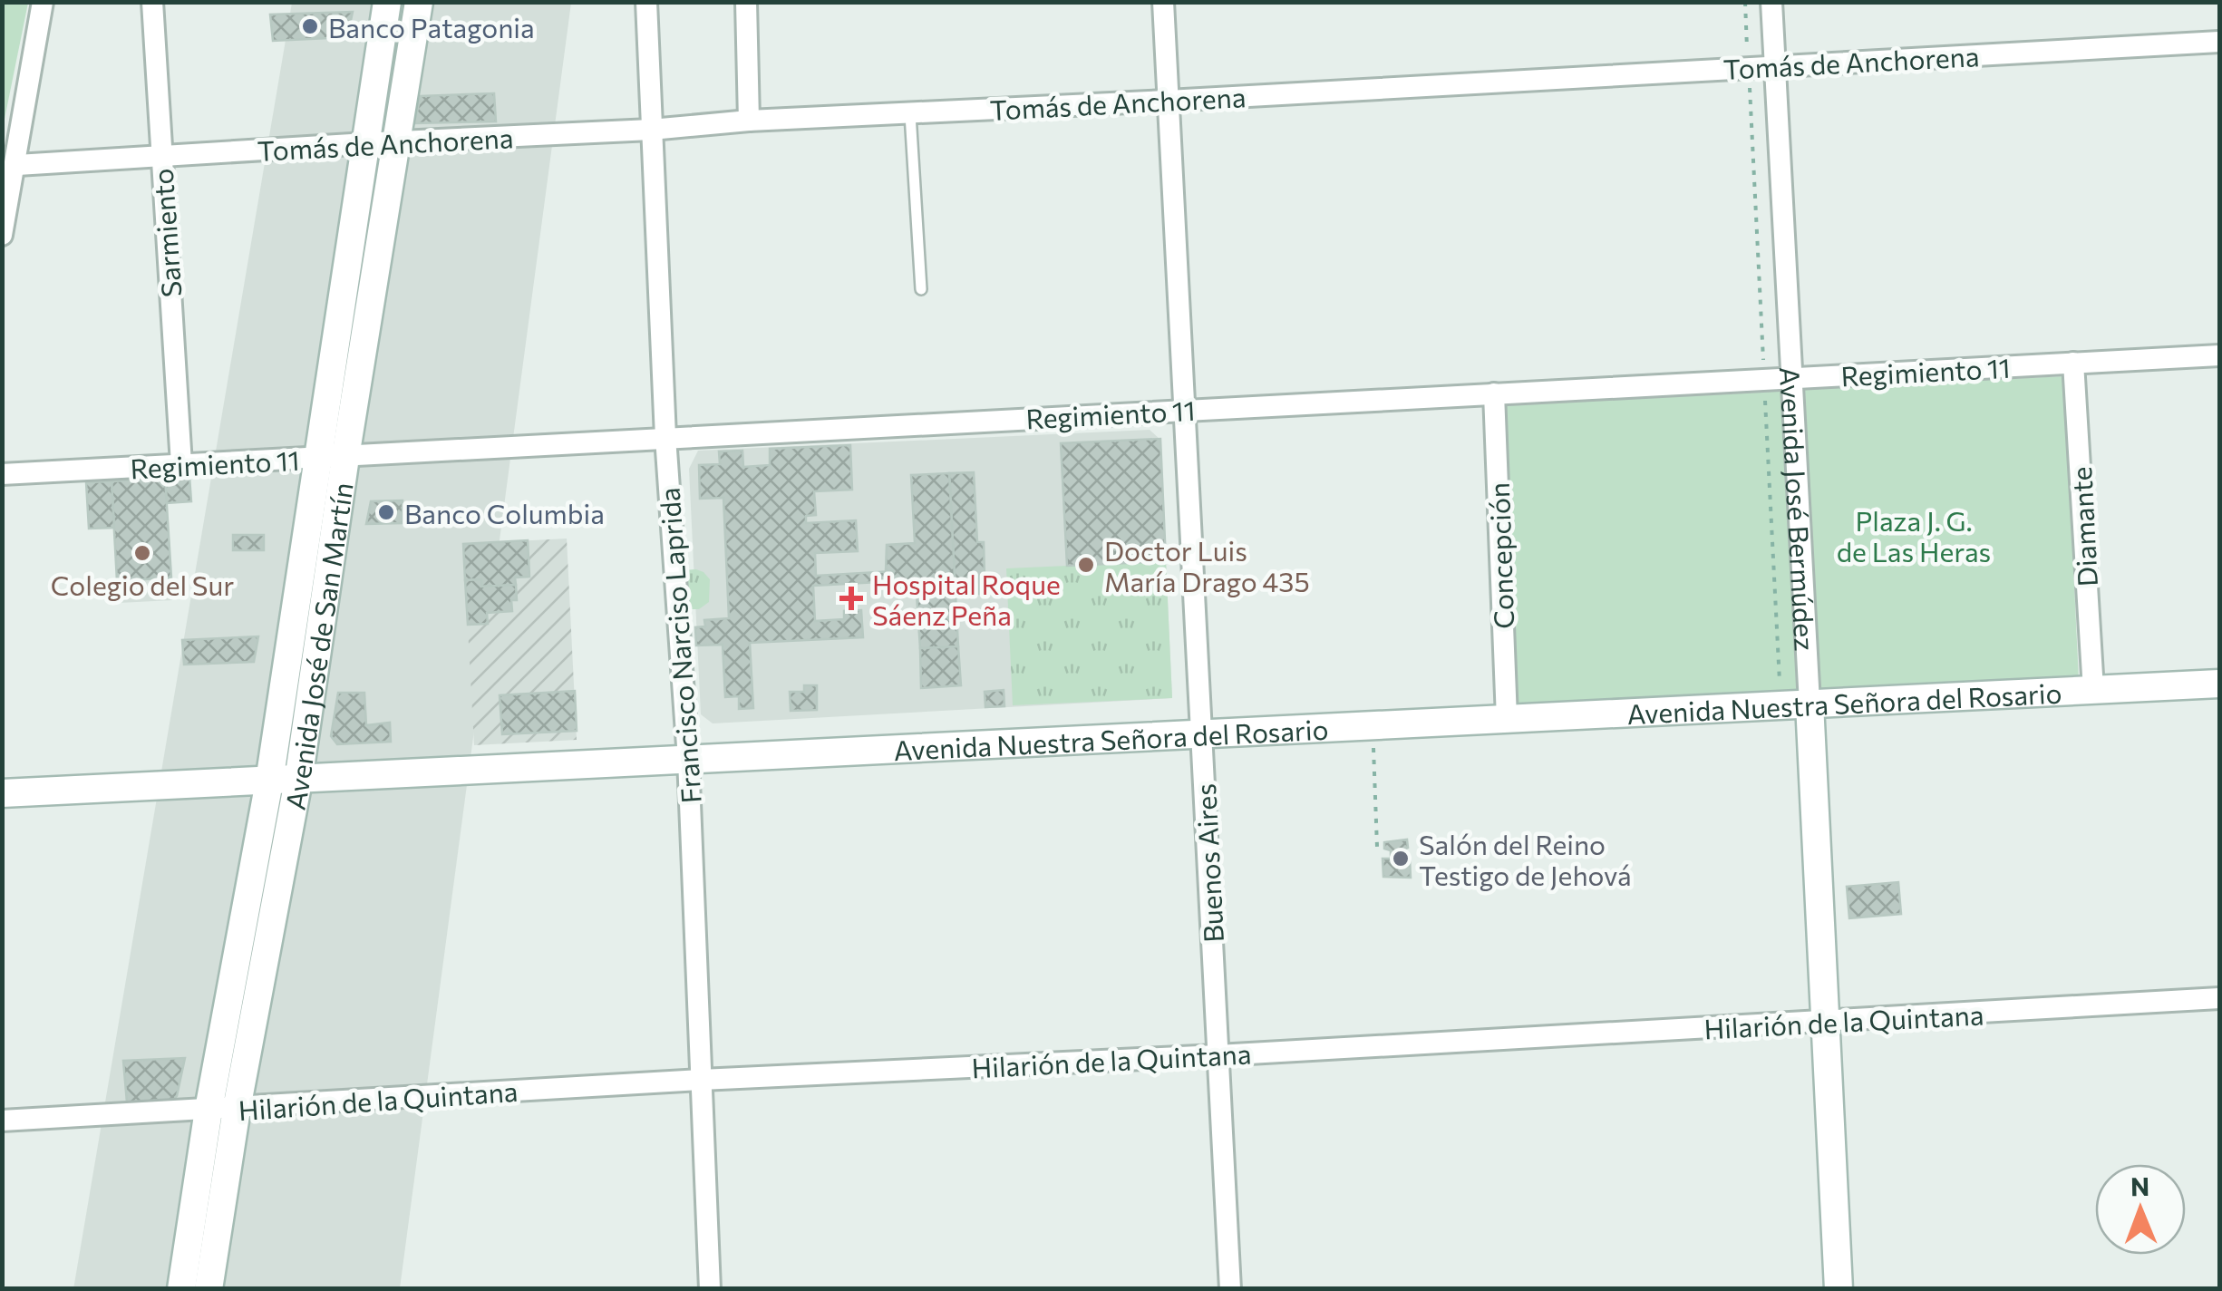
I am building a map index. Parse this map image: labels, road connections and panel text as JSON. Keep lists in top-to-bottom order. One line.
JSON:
{"streets":{"street":["Tomás de Anchorena","Sarmiento","Regimiento 11","Avenida José Bermúdez","Diamante","Concepción","Francisco Narciso Laprida","Avenida José de San Martín","Avenida Nuestra Señora del Rosario","Buenos Aires","Hilarión de la Quintana"]},"crossings":[["Tomás de Anchorena","Sarmiento"],["Tomás de Anchorena","Avenida José Bermúdez"],["Tomás de Anchorena","Francisco Narciso Laprida"],["Tomás de Anchorena","Avenida José de San Martín"],["Tomás de Anchorena","Buenos Aires"],["Sarmiento","Regimiento 11"],["Regimiento 11","Avenida José Bermúdez"],["Regimiento 11","Diamante"],["Regimiento 11","Concepción"],["Regimiento 11","Francisco Narciso Laprida"],["Regimiento 11","Avenida José de San Martín"],["Regimiento 11","Buenos Aires"],["Avenida José Bermúdez","Avenida Nuestra Señora del Rosario"],["Avenida José Bermúdez","Hilarión de la Quintana"],["Diamante","Avenida Nuestra Señora del Rosario"],["Concepción","Avenida Nuestra Señora del Rosario"],["Francisco Narciso Laprida","Avenida Nuestra Señora del Rosario"],["Francisco Narciso Laprida","Hilarión de la Quintana"],["Avenida José de San Martín","Avenida Nuestra Señora del Rosario"],["Avenida José de San Martín","Hilarión de la Quintana"],["Avenida Nuestra Señora del Rosario","Buenos Aires"],["Buenos Aires","Hilarión de la Quintana"]],"parks":["Plaza J. G. de Las Heras"],"places":{"other":["Banco Patagonia","Banco Columbia","Colegio del Sur","Doctor Luis María Drago 435","Salón del Reino Testigo de Jehová"],"health":["Hospital Roque Sáenz Peña"]},"north":"top"}
